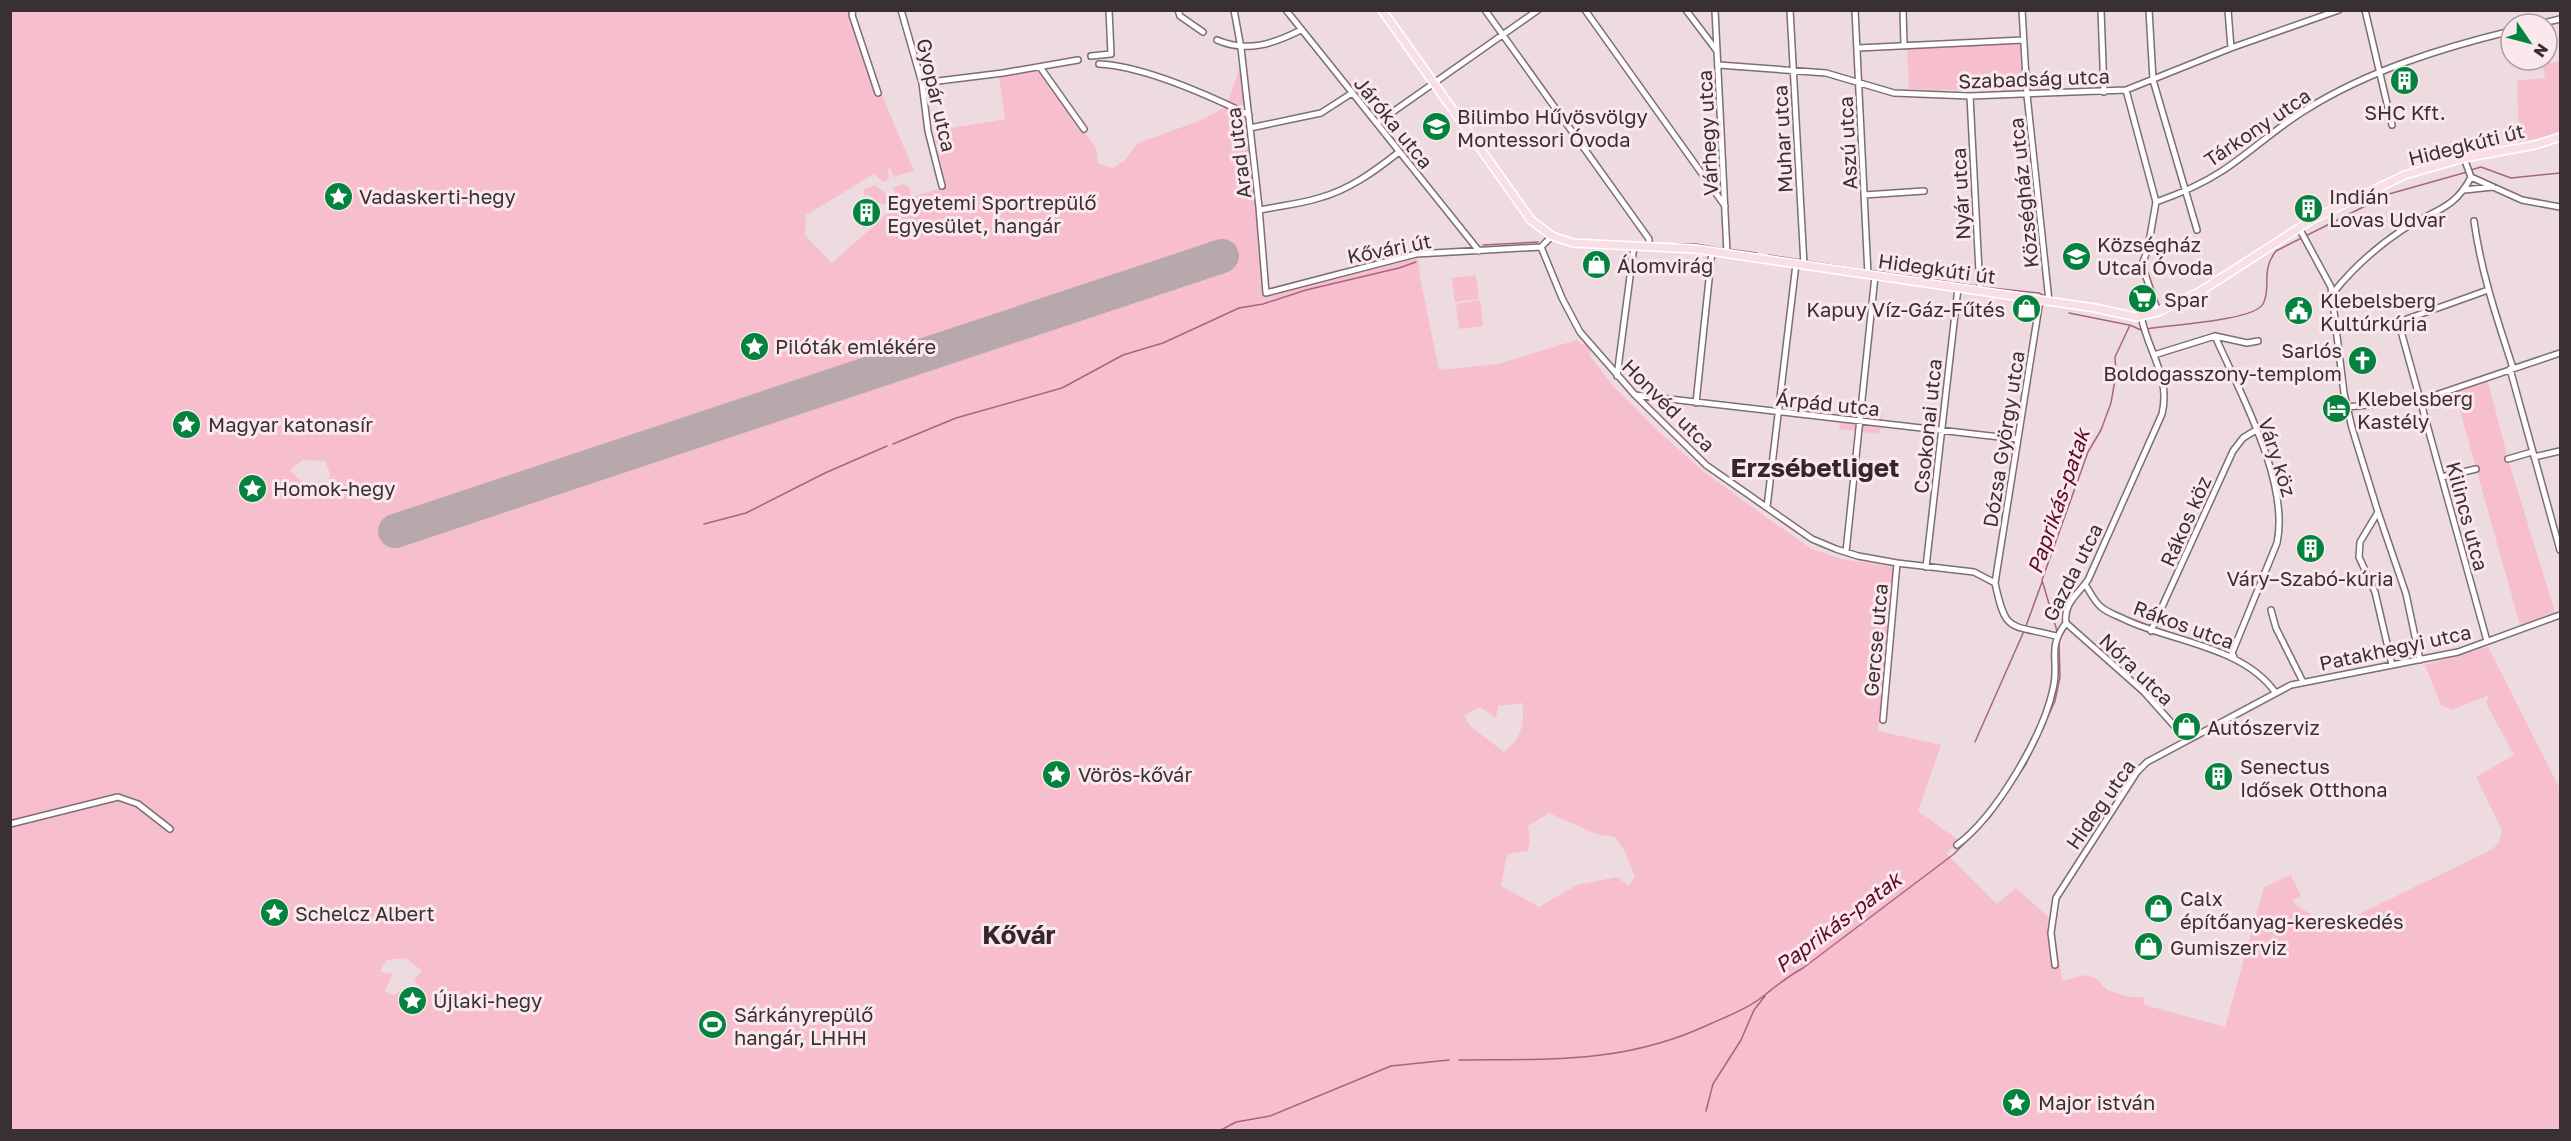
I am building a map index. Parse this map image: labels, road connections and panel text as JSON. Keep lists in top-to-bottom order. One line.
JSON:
{"streets":{"main road":["Hidegkúti út"],"street":["Szabadság utca","Gyopár utca","Járóka utca","Tárkony utca","Várhegy utca","Muhar utca","Aszú utca","Arad utca","Községház utca","Nyár utca","Kővári út","Árpád utca","Honvéd utca","Csokonai utca","Dózsa György utca","Váry köz","Kilincs utca","Rákos köz","Gazda utca","Rákos utca","Gercse utca","Patakhegyi utca","Nóra utca","Hideg utca"]},"crossings":[["Szabadság utca","Várhegy utca"],["Szabadság utca","Muhar utca"],["Szabadság utca","Aszú utca"],["Szabadság utca","Községház utca"],["Szabadság utca","Nyár utca"],["Járóka utca","Kővári út"],["Várhegy utca","Hidegkúti út"],["Muhar utca","Hidegkúti út"],["Muhar utca","Árpád utca"],["Muhar utca","Honvéd utca"],["Aszú utca","Hidegkúti út"],["Aszú utca","Árpád utca"],["Aszú utca","Honvéd utca"],["Hidegkúti út","Községház utca"],["Hidegkúti út","Nyár utca"],["Hidegkúti út","Csokonai utca"],["Hidegkúti út","Dózsa György utca"],["Hidegkúti út","Gazda utca"],["Arad utca","Kővári út"],["Kővári út","Honvéd utca"],["Árpád utca","Honvéd utca"],["Árpád utca","Csokonai utca"],["Árpád utca","Dózsa György utca"],["Honvéd utca","Csokonai utca"],["Honvéd utca","Dózsa György utca"],["Honvéd utca","Gercse utca"],["Váry köz","Rákos köz"],["Váry köz","Rákos utca"],["Kilincs utca","Patakhegyi utca"],["Rákos köz","Rákos utca"],["Gazda utca","Rákos utca"],["Gazda utca","Nóra utca"],["Rákos utca","Patakhegyi utca"],["Rákos utca","Hideg utca"],["Patakhegyi utca","Hideg utca"],["Nóra utca","Hideg utca"]],"districts":["Erzsébetliget","Kővár"],"water":["Paprikás-patak"],"places":{"building":["SHC Kft.","Indián Lovas Udvar","Egyetemi Sportrepülő Egyesület, hangár","Váry–Szabó-kúria","Senectus Idősek Otthona"],"school or university":["Bilimbo Hűvösvölgy Montessori Óvoda","Községház Utcai Óvoda"],"place":["Vadaskerti-hegy","Pilóták emlékére","Magyar katonasír","Homok-hegy","Vörös-kővár","Schelcz Albert","Újlaki-hegy","Major istván"],"shop":["Álomvirág","Kapuy Víz-Gáz-Fűtés","Autószerviz","Calx építőanyag-kereskedés","Gumiszerviz"],"supermarket":["Spar"],"public building":["Klebelsberg Kultúrkúria"],"church":["Sarlós Boldogasszony-templom"],"hotel":["Klebelsberg Kastély"],"sports":["Sárkányrepülő hangár, LHHH"]},"north":"bottom right"}
